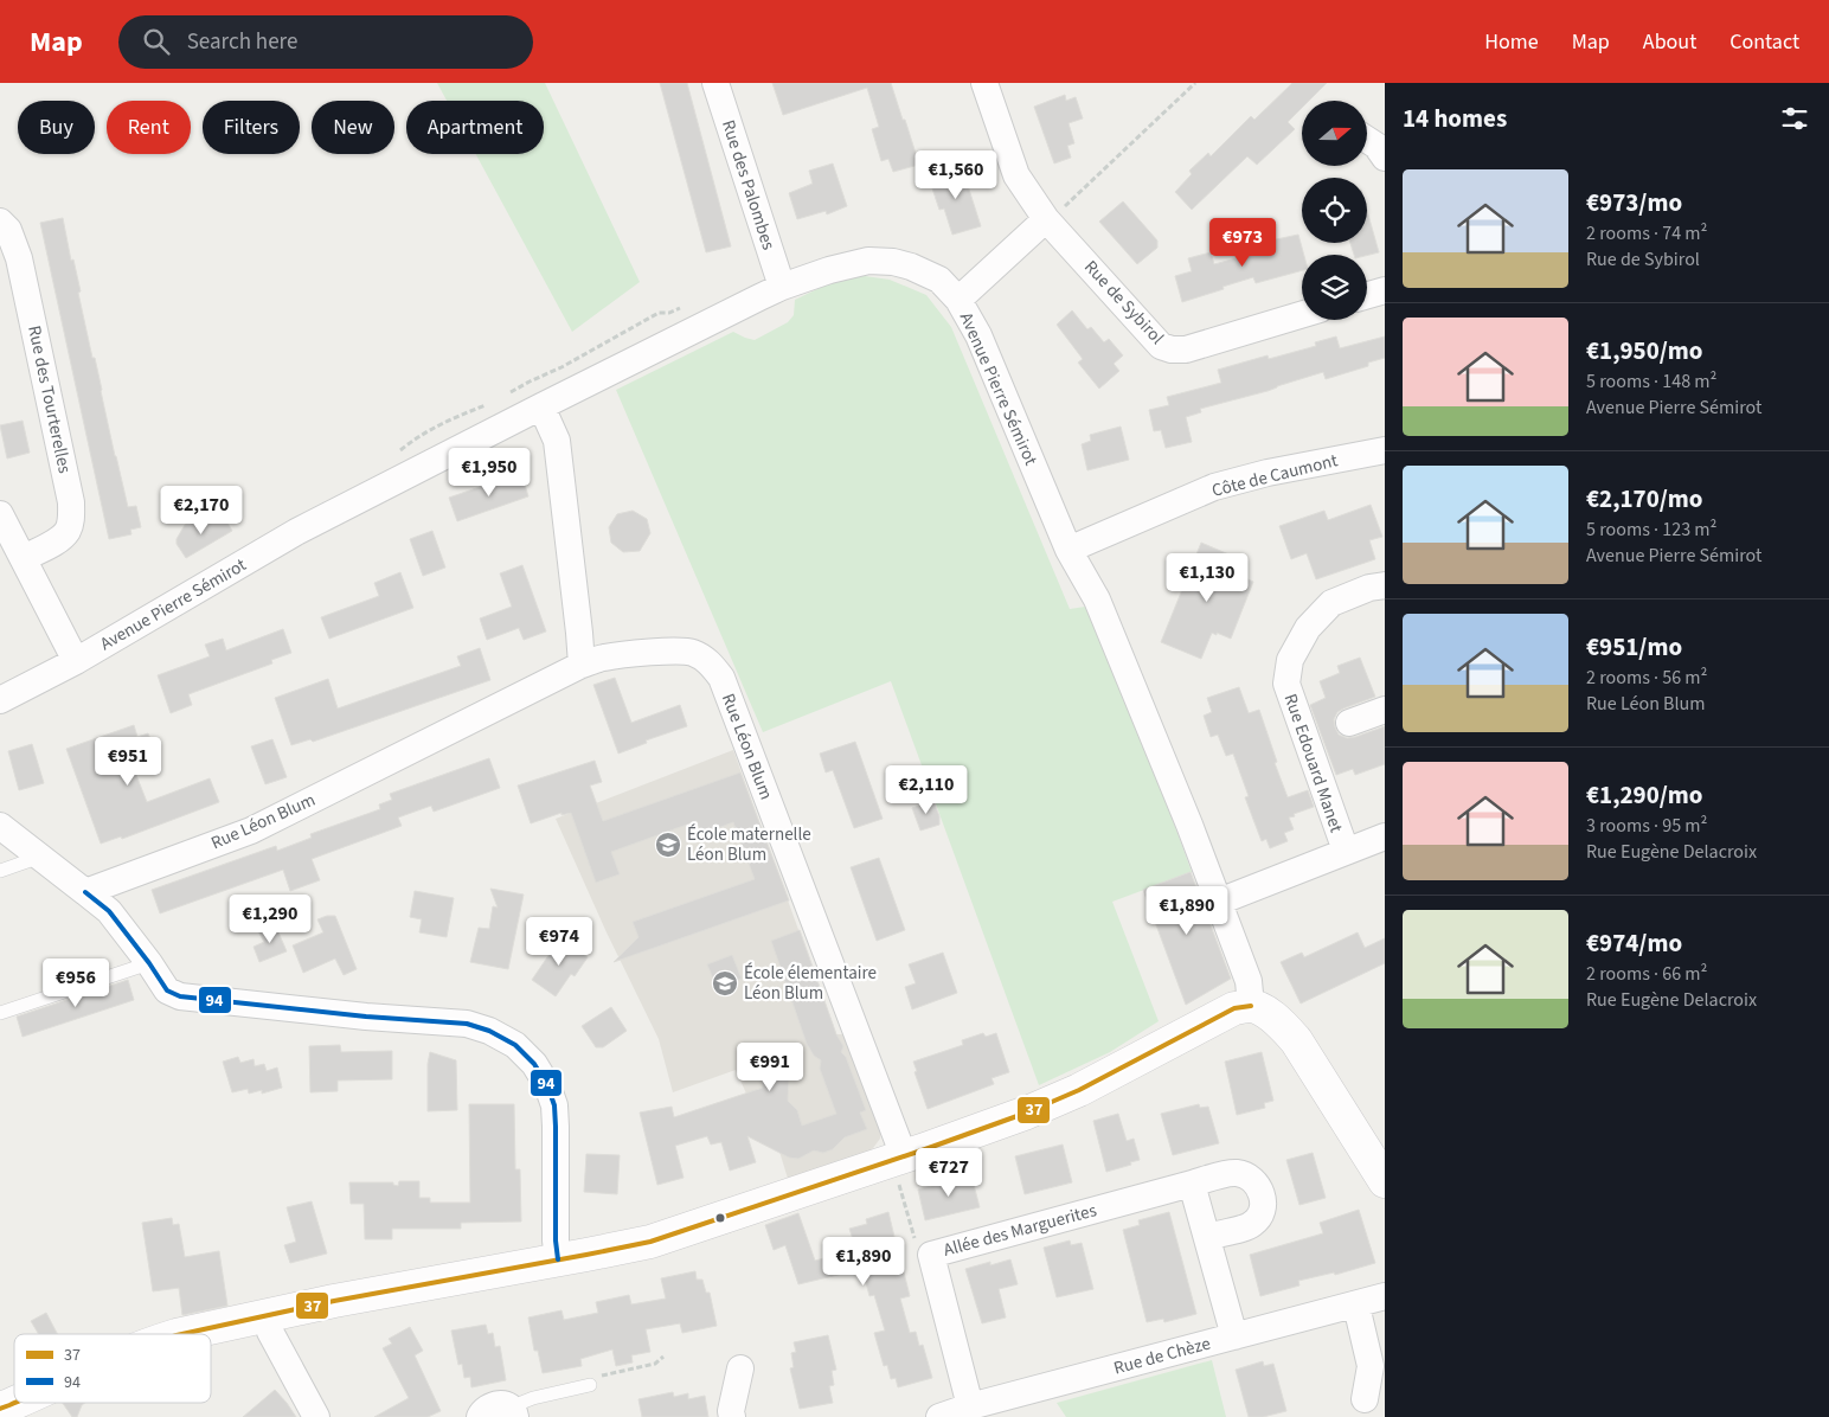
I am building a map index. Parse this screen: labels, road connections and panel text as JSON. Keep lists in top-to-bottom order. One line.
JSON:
{"streets":{"street":["Rue des Palombes","Rue de Sybirol","Avenue Pierre Sémirot","Rue des Tourterelles","Côte de Caumont","Rue Léon Blum","Rue Edouard Manet","Allée des Marguerites","Rue de Chèze"]},"crossings":[["Rue des Palombes","Avenue Pierre Sémirot"],["Avenue Pierre Sémirot","Côte de Caumont"],["Allée des Marguerites","Rue de Chèze"]],"places":{"school or university":["École maternelle Léon Blum","École élementaire Léon Blum"]},"lines":["transit line 94","transit line 37"],"legend":["37","94"],"north":"right","page":{"header":"Map","search":"Search here","nav":["Home","Map","About","Contact"],"heading":"14 homes","chip":["Buy","Rent","Filters","New","Apartment"],"price":["€1,560","€973","€1,950","€2,170","€1,130","€951","€2,110","€1,890","€1,290","€974","€956","€991","€727","€1,890"],"list":[{"name":"€973/mo","note":"2 rooms · 74 m² · Rue de Sybirol"},{"name":"€1,950/mo","note":"5 rooms · 148 m² · Avenue Pierre Sémirot"},{"name":"€2,170/mo","note":"5 rooms · 123 m² · Avenue Pierre Sémirot"},{"name":"€951/mo","note":"2 rooms · 56 m² · Rue Léon Blum"},{"name":"€1,290/mo","note":"3 rooms · 95 m² · Rue Eugène Delacroix"},{"name":"€974/mo","note":"2 rooms · 66 m² · Rue Eugène Delacroix"}]}}
